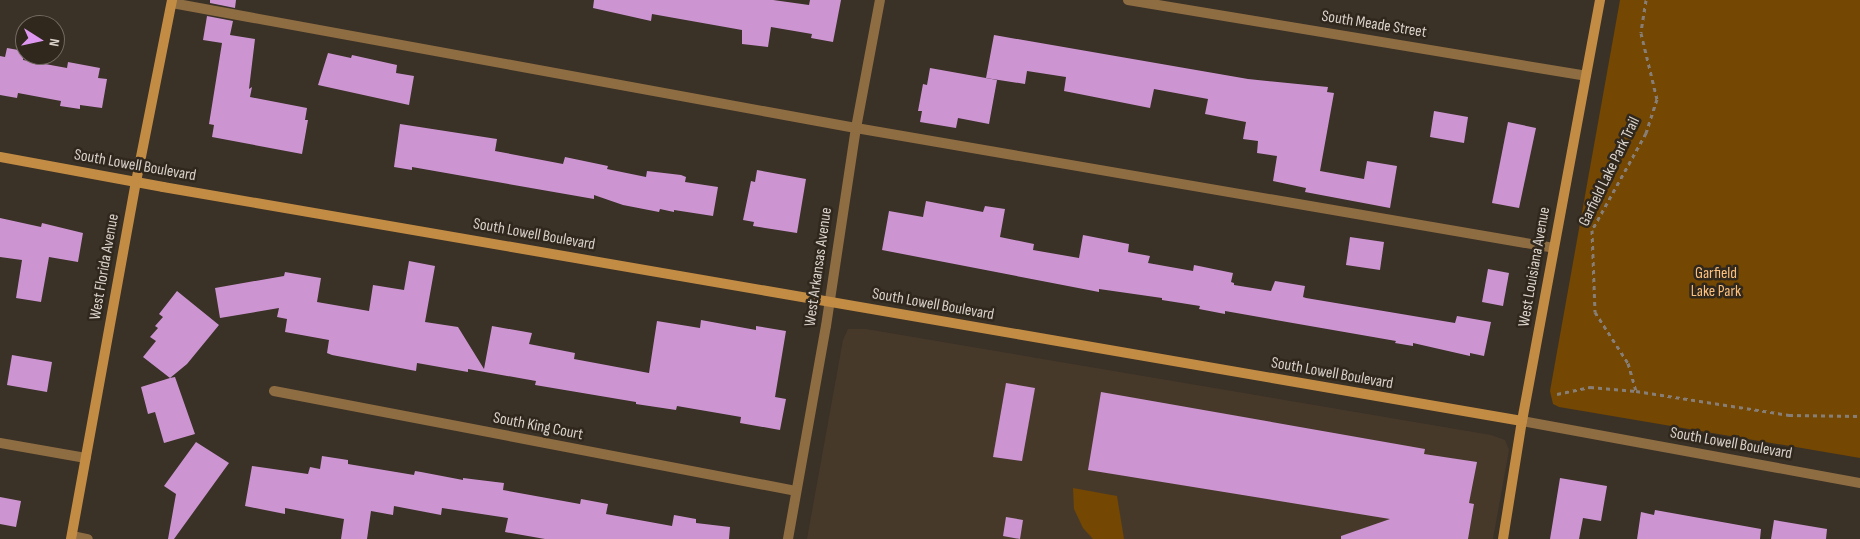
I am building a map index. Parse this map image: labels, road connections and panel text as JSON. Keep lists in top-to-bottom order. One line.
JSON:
{"streets":{"street":["South Meade Street","South Lowell Boulevard","West Florida Avenue","West Arkansas Avenue","West Louisiana Avenue","South King Court"],"path":["Garfield Lake Park Trail"]},"crossings":[["South Meade Street","West Louisiana Avenue"],["South Lowell Boulevard","West Florida Avenue"],["South Lowell Boulevard","West Arkansas Avenue"],["South Lowell Boulevard","West Louisiana Avenue"],["West Arkansas Avenue","South King Court"]],"parks":["Garfield Lake Park"],"north":"right"}
